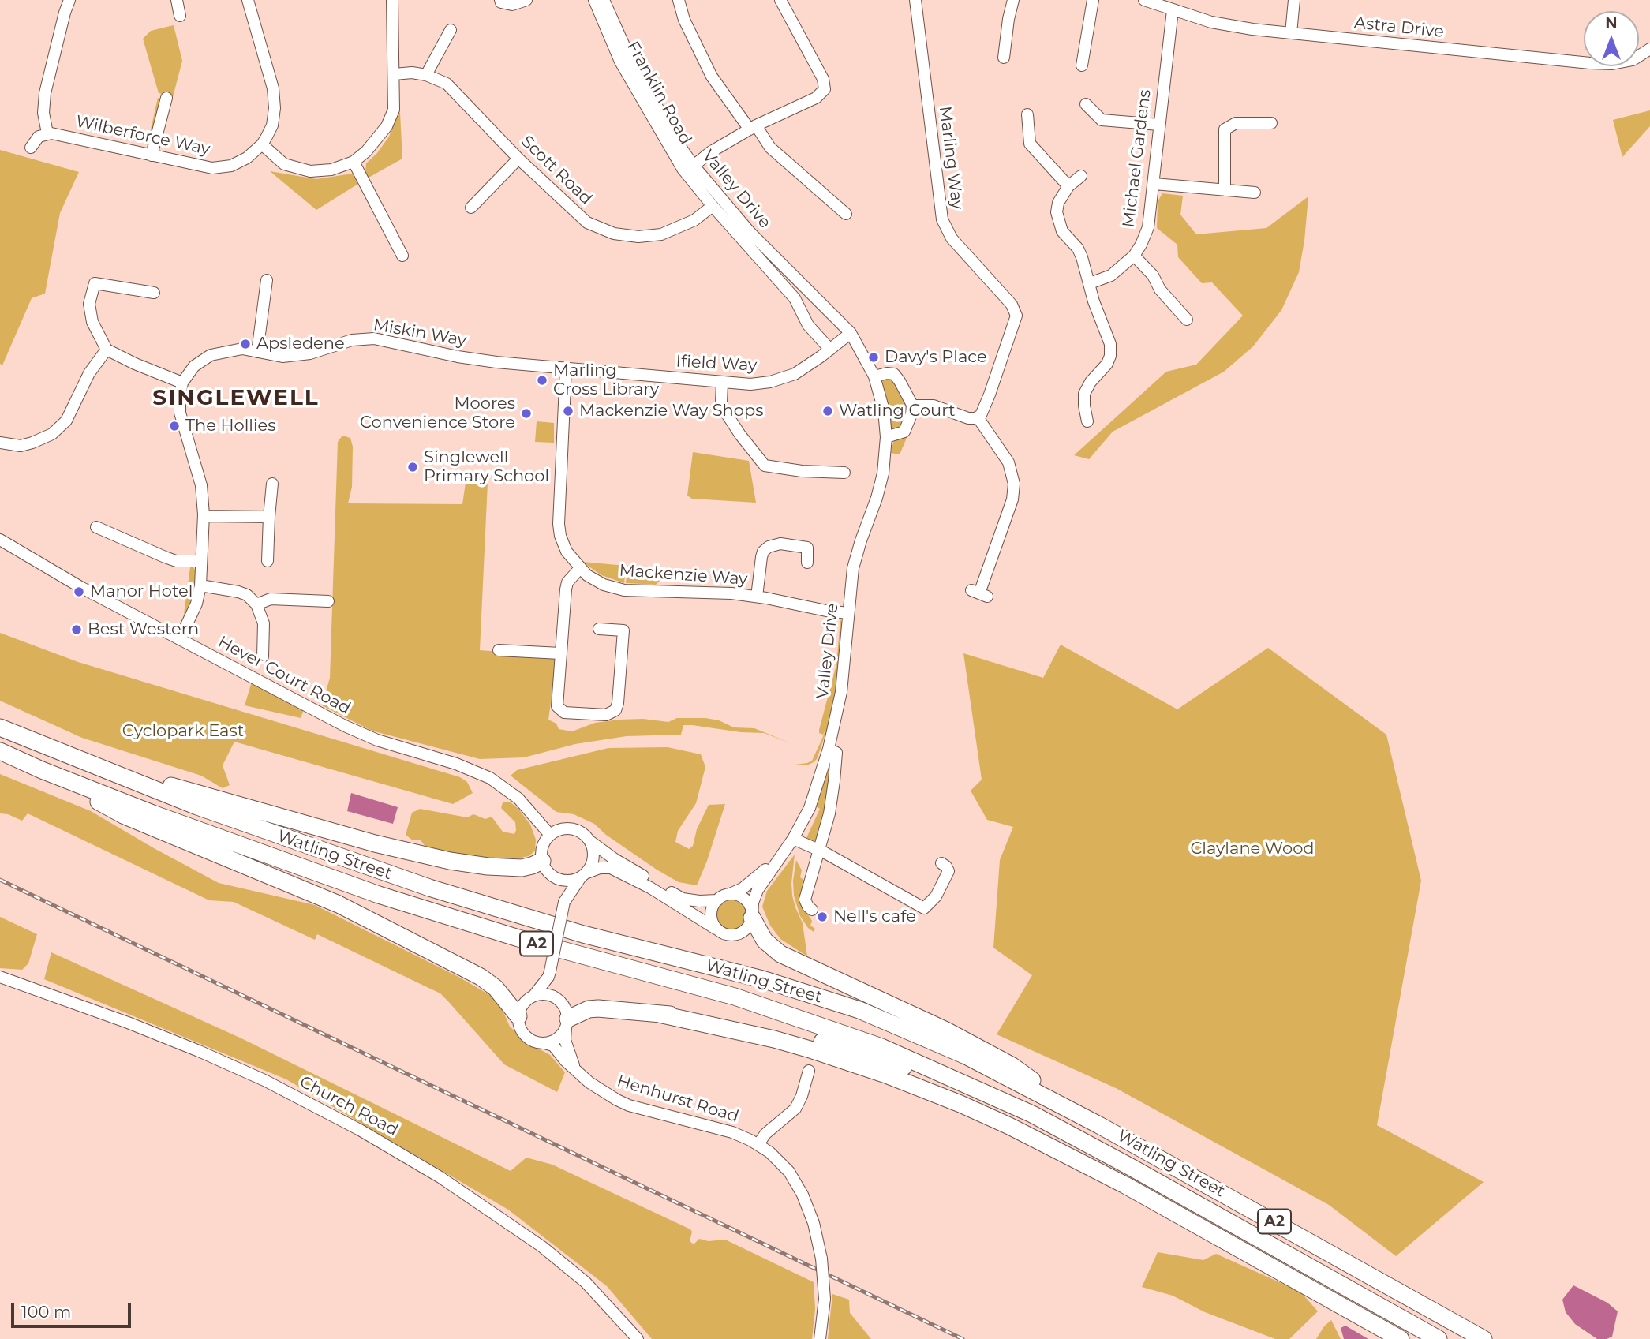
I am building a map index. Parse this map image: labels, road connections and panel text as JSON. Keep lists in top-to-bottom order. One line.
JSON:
{"streets":{"highway":["Watling Street","A2"],"street":["Astra Drive","Franklin Road","Wilberforce Way","Marling Way","Michael Gardens","Scott Road","Valley Drive","Miskin Way","Ifield Way","Mackenzie Way","Hever Court Road","Henhurst Road","Church Road"]},"crossings":[["Astra Drive","Michael Gardens"],["Franklin Road","Scott Road"],["Franklin Road","Ifield Way"],["Valley Drive","Ifield Way"],["Valley Drive","Mackenzie Way"],["Miskin Way","Ifield Way"],["Miskin Way","Mackenzie Way"],["Ifield Way","Mackenzie Way"]],"districts":["SINGLEWELL"],"parks":["Cyclopark East","Claylane Wood"],"places":["Apsledene","Davy's Place","Marling Cross Library","Mackenzie Way Shops","Watling Court","Moores Convenience Store","The Hollies","Singlewell Primary School","Manor Hotel","Best Western","Nell's cafe"],"scale_bar":"100 m","north":"top"}
